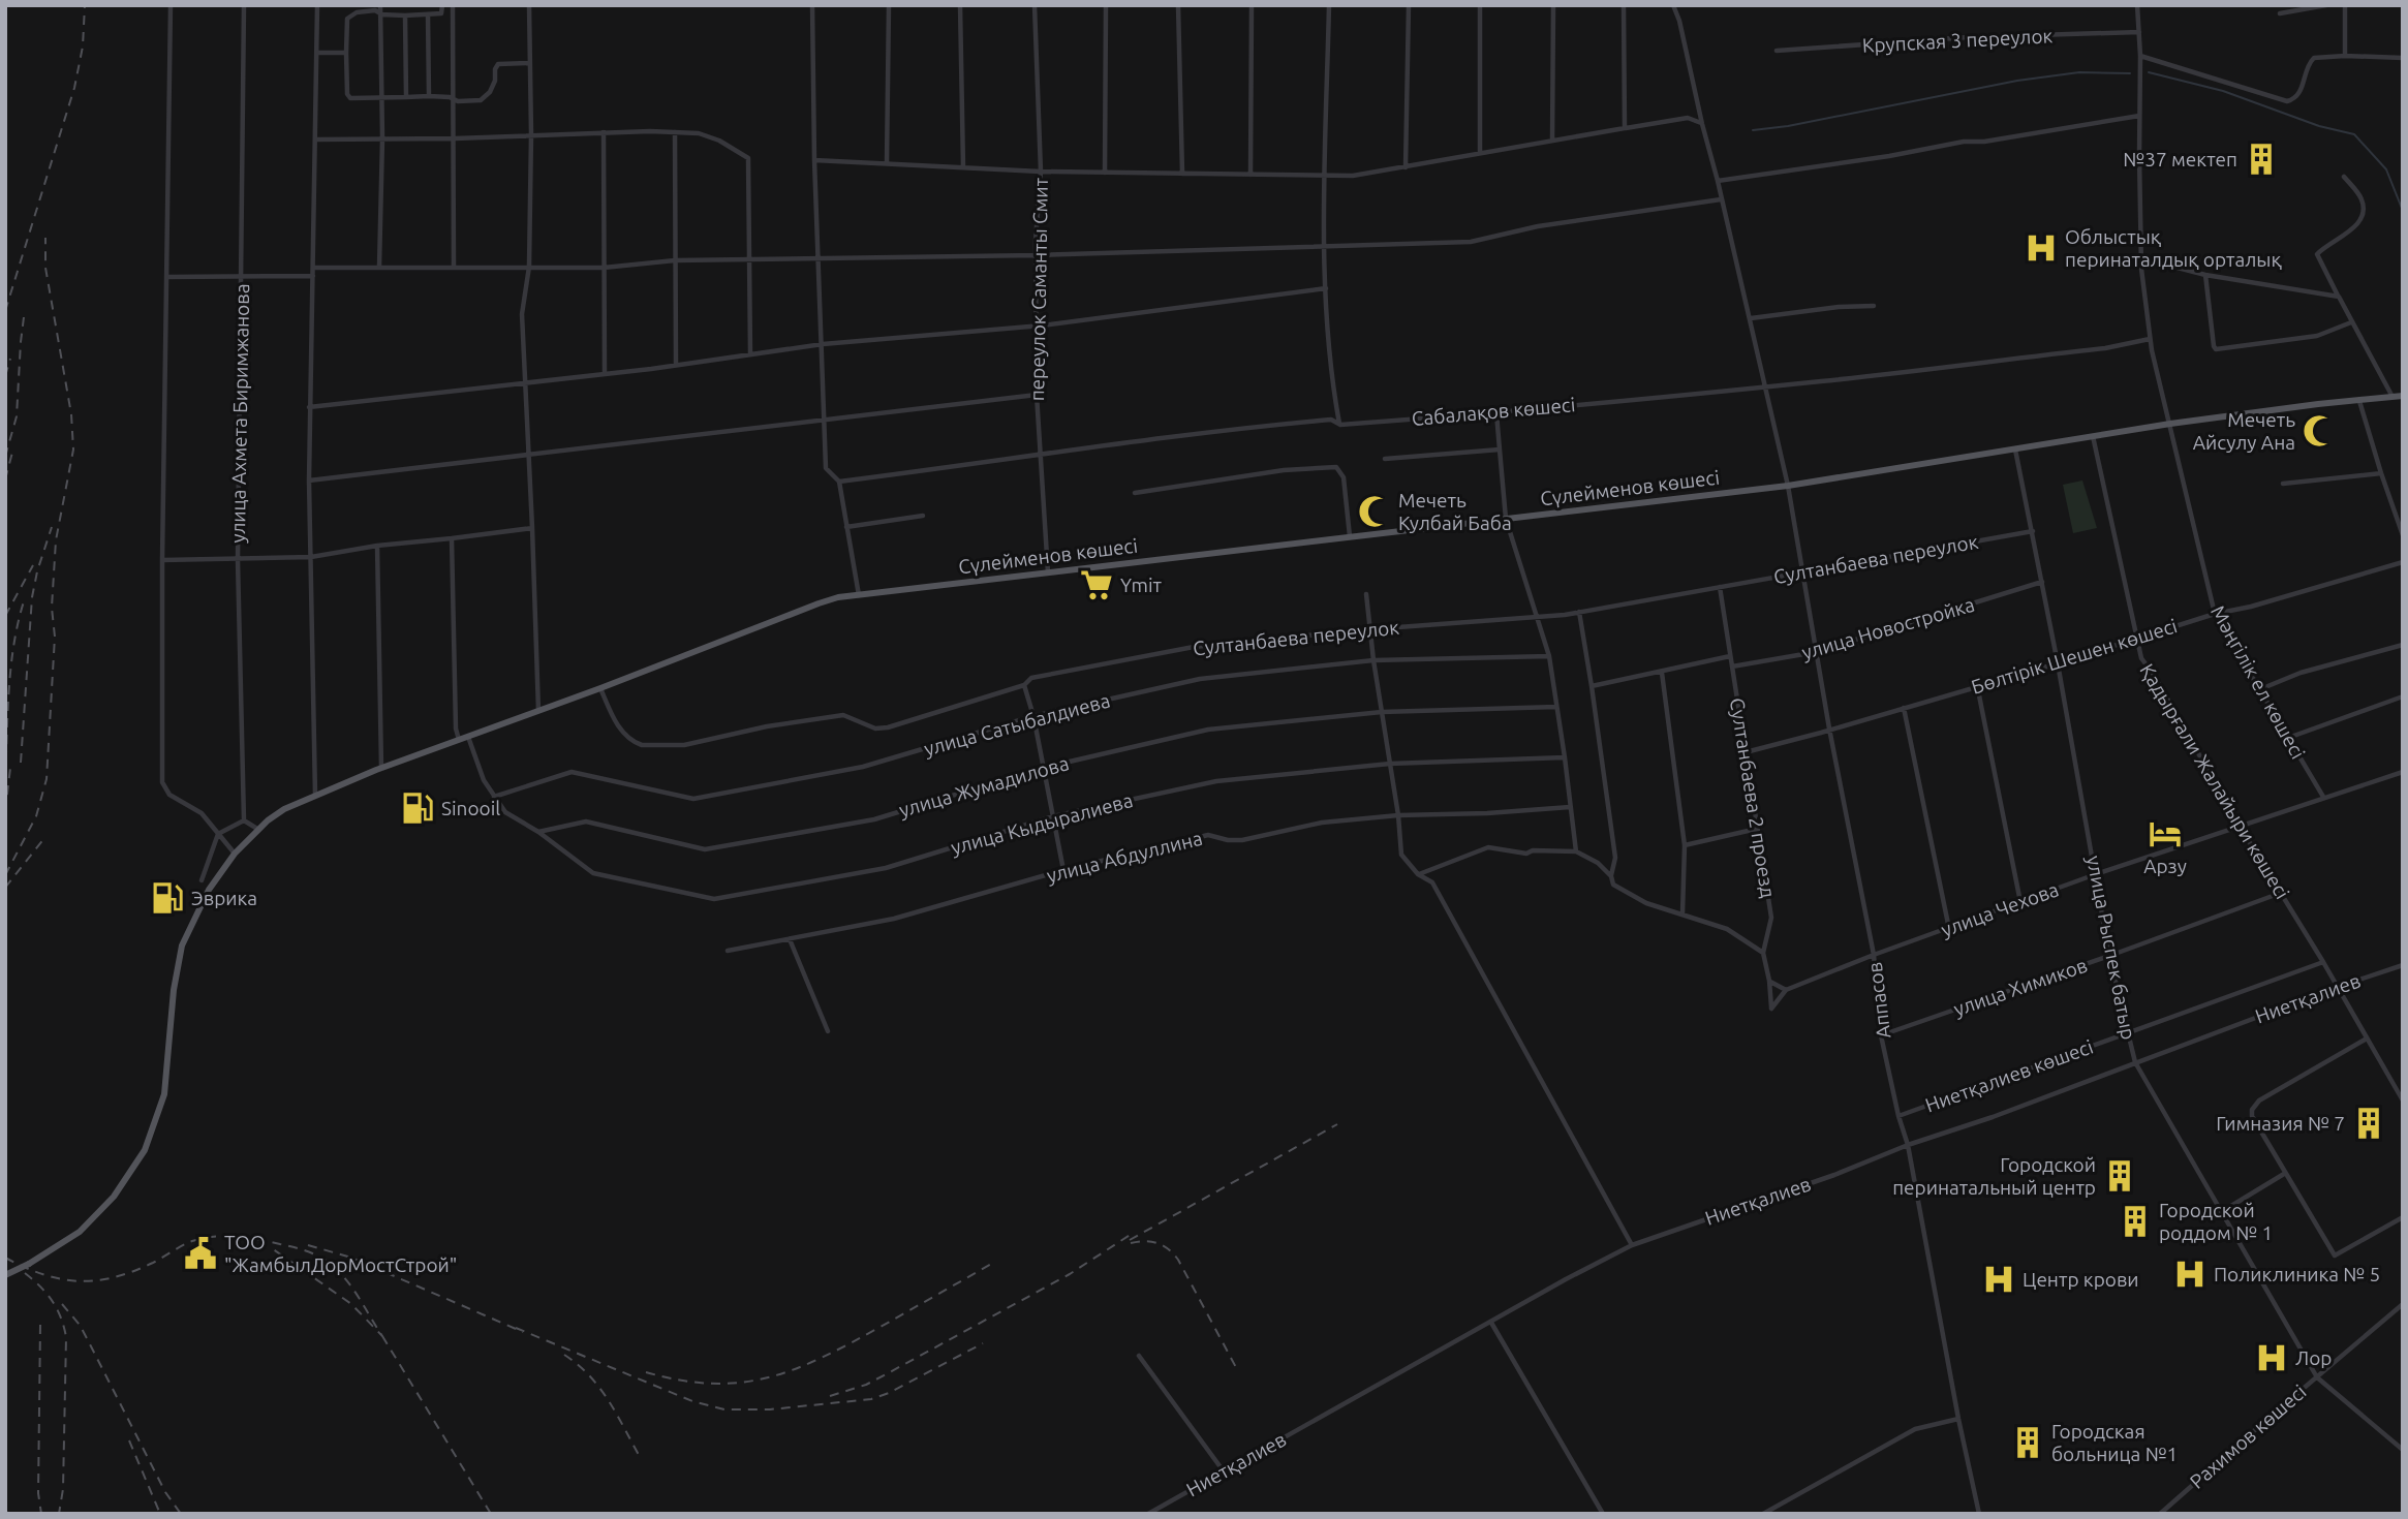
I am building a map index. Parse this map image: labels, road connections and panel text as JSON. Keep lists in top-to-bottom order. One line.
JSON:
{"streets":{"main road":["Сүлейменов көшесі"],"street":["Крупская 3 переулок","переулок Саманты Смит","Сабалақов көшесі","улица Ахмета Биримжанова","Султанбаева переулок","улица Новостройка","Бөлтірік Шешен көшесі","Мәңгілік ел көшесі","улица Сатыбалдиева","Қадырғали Жалайыри көшесі","улица Жумадилова","Султанбаева 2 проезд","улица Кыдыралиева","улица Абдуллина","улица Чехова","улица Рыспек батыр","улица Химиков","Ниетқалиев","Аппасов","Ниетқалиев көшесі","Рахимов көшесі"]},"crossings":[["Крупская 3 переулок","Мәңгілік ел көшесі"],["переулок Саманты Смит","Сабалақов көшесі"],["переулок Саманты Смит","Сүлейменов көшесі"],["Сабалақов көшесі","Мәңгілік ел көшесі"],["Сабалақов көшесі","Аппасов"],["Сүлейменов көшесі","Султанбаева переулок"],["Сүлейменов көшесі","Мәңгілік ел көшесі"],["Сүлейменов көшесі","Қадырғали Жалайыри көшесі"],["Сүлейменов көшесі","улица Рыспек батыр"],["Сүлейменов көшесі","Аппасов"],["Султанбаева переулок","Султанбаева 2 проезд"],["Султанбаева переулок","улица Рыспек батыр"],["Султанбаева переулок","Аппасов"],["улица Новостройка","Султанбаева 2 проезд"],["улица Новостройка","улица Рыспек батыр"],["улица Новостройка","Аппасов"],["Бөлтірік Шешен көшесі","Мәңгілік ел көшесі"],["Бөлтірік Шешен көшесі","Қадырғали Жалайыри көшесі"],["Бөлтірік Шешен көшесі","Султанбаева 2 проезд"],["Бөлтірік Шешен көшесі","улица Рыспек батыр"],["Бөлтірік Шешен көшесі","Аппасов"],["Мәңгілік ел көшесі","улица Чехова"],["Қадырғали Жалайыри көшесі","улица Чехова"],["Қадырғали Жалайыри көшесі","улица Химиков"],["Қадырғали Жалайыри көшесі","Ниетқалиев"],["Қадырғали Жалайыри көшесі","Ниетқалиев көшесі"],["улица Жумадилова","улица Кыдыралиева"],["Султанбаева 2 проезд","улица Чехова"],["улица Чехова","улица Рыспек батыр"],["улица Чехова","Аппасов"],["улица Рыспек батыр","улица Химиков"],["улица Рыспек батыр","Ниетқалиев"],["улица Рыспек батыр","Ниетқалиев көшесі"],["улица Рыспек батыр","Рахимов көшесі"],["улица Химиков","Аппасов"],["Ниетқалиев","Аппасов"],["Аппасов","Ниетқалиев көшесі"]],"places":{"building":["№37 мектеп","Гимназия № 7","Городской перинатальный центр","Городской роддом № 1","Городская больница №1"],"hospital":["Облыстық перинаталдық орталық","Поликлиника № 5","Центр крови","Лор"],"mosque":["Мечеть Айсулу Ана","Мечеть Кулбай Баба"],"supermarket":["Ymiт"],"fuel station":["Sinooil","Эврика"],"hotel":["Арзу"],"public building":["ТОО \"ЖамбылДорМостСтрой\""]}}
